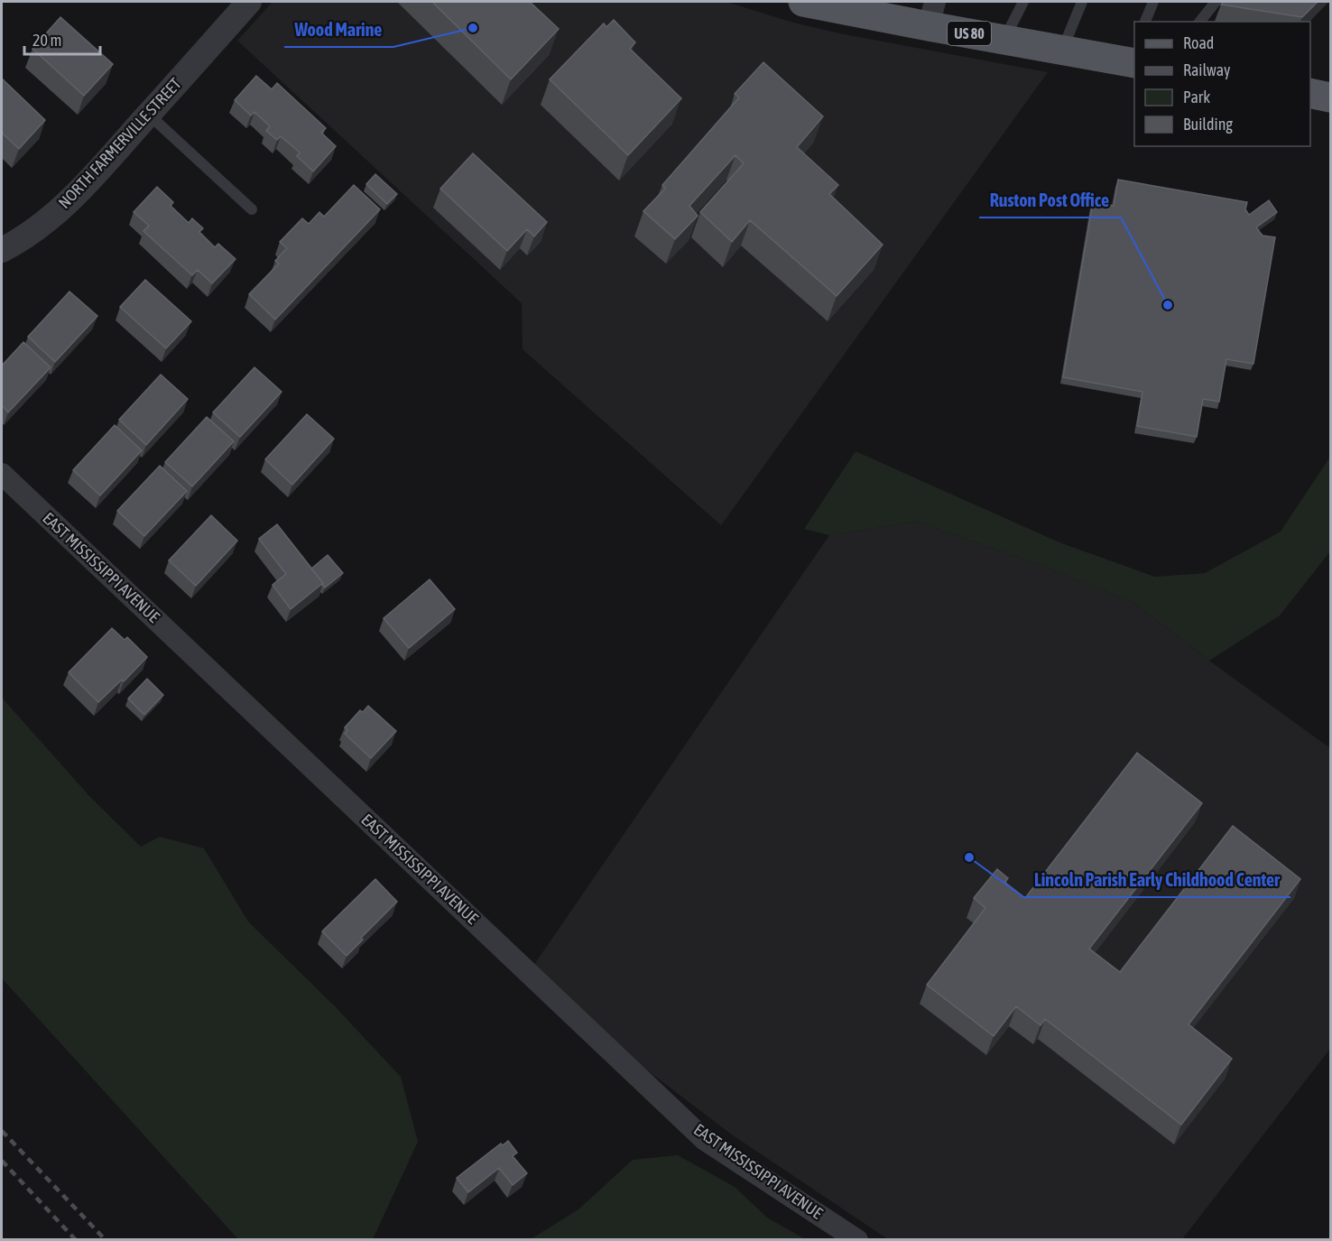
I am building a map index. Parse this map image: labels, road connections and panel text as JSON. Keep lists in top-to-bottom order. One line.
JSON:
{"streets":{"main road":["US 80"],"street":["NORTH FARMERVILLE STREET","EAST MISSISSIPPI AVENUE"]},"places":["Wood Marine","Ruston Post Office","Lincoln Parish Early Childhood Center"],"legend":["Road","Railway","Park","Building"],"scale_bar":"20 m"}
